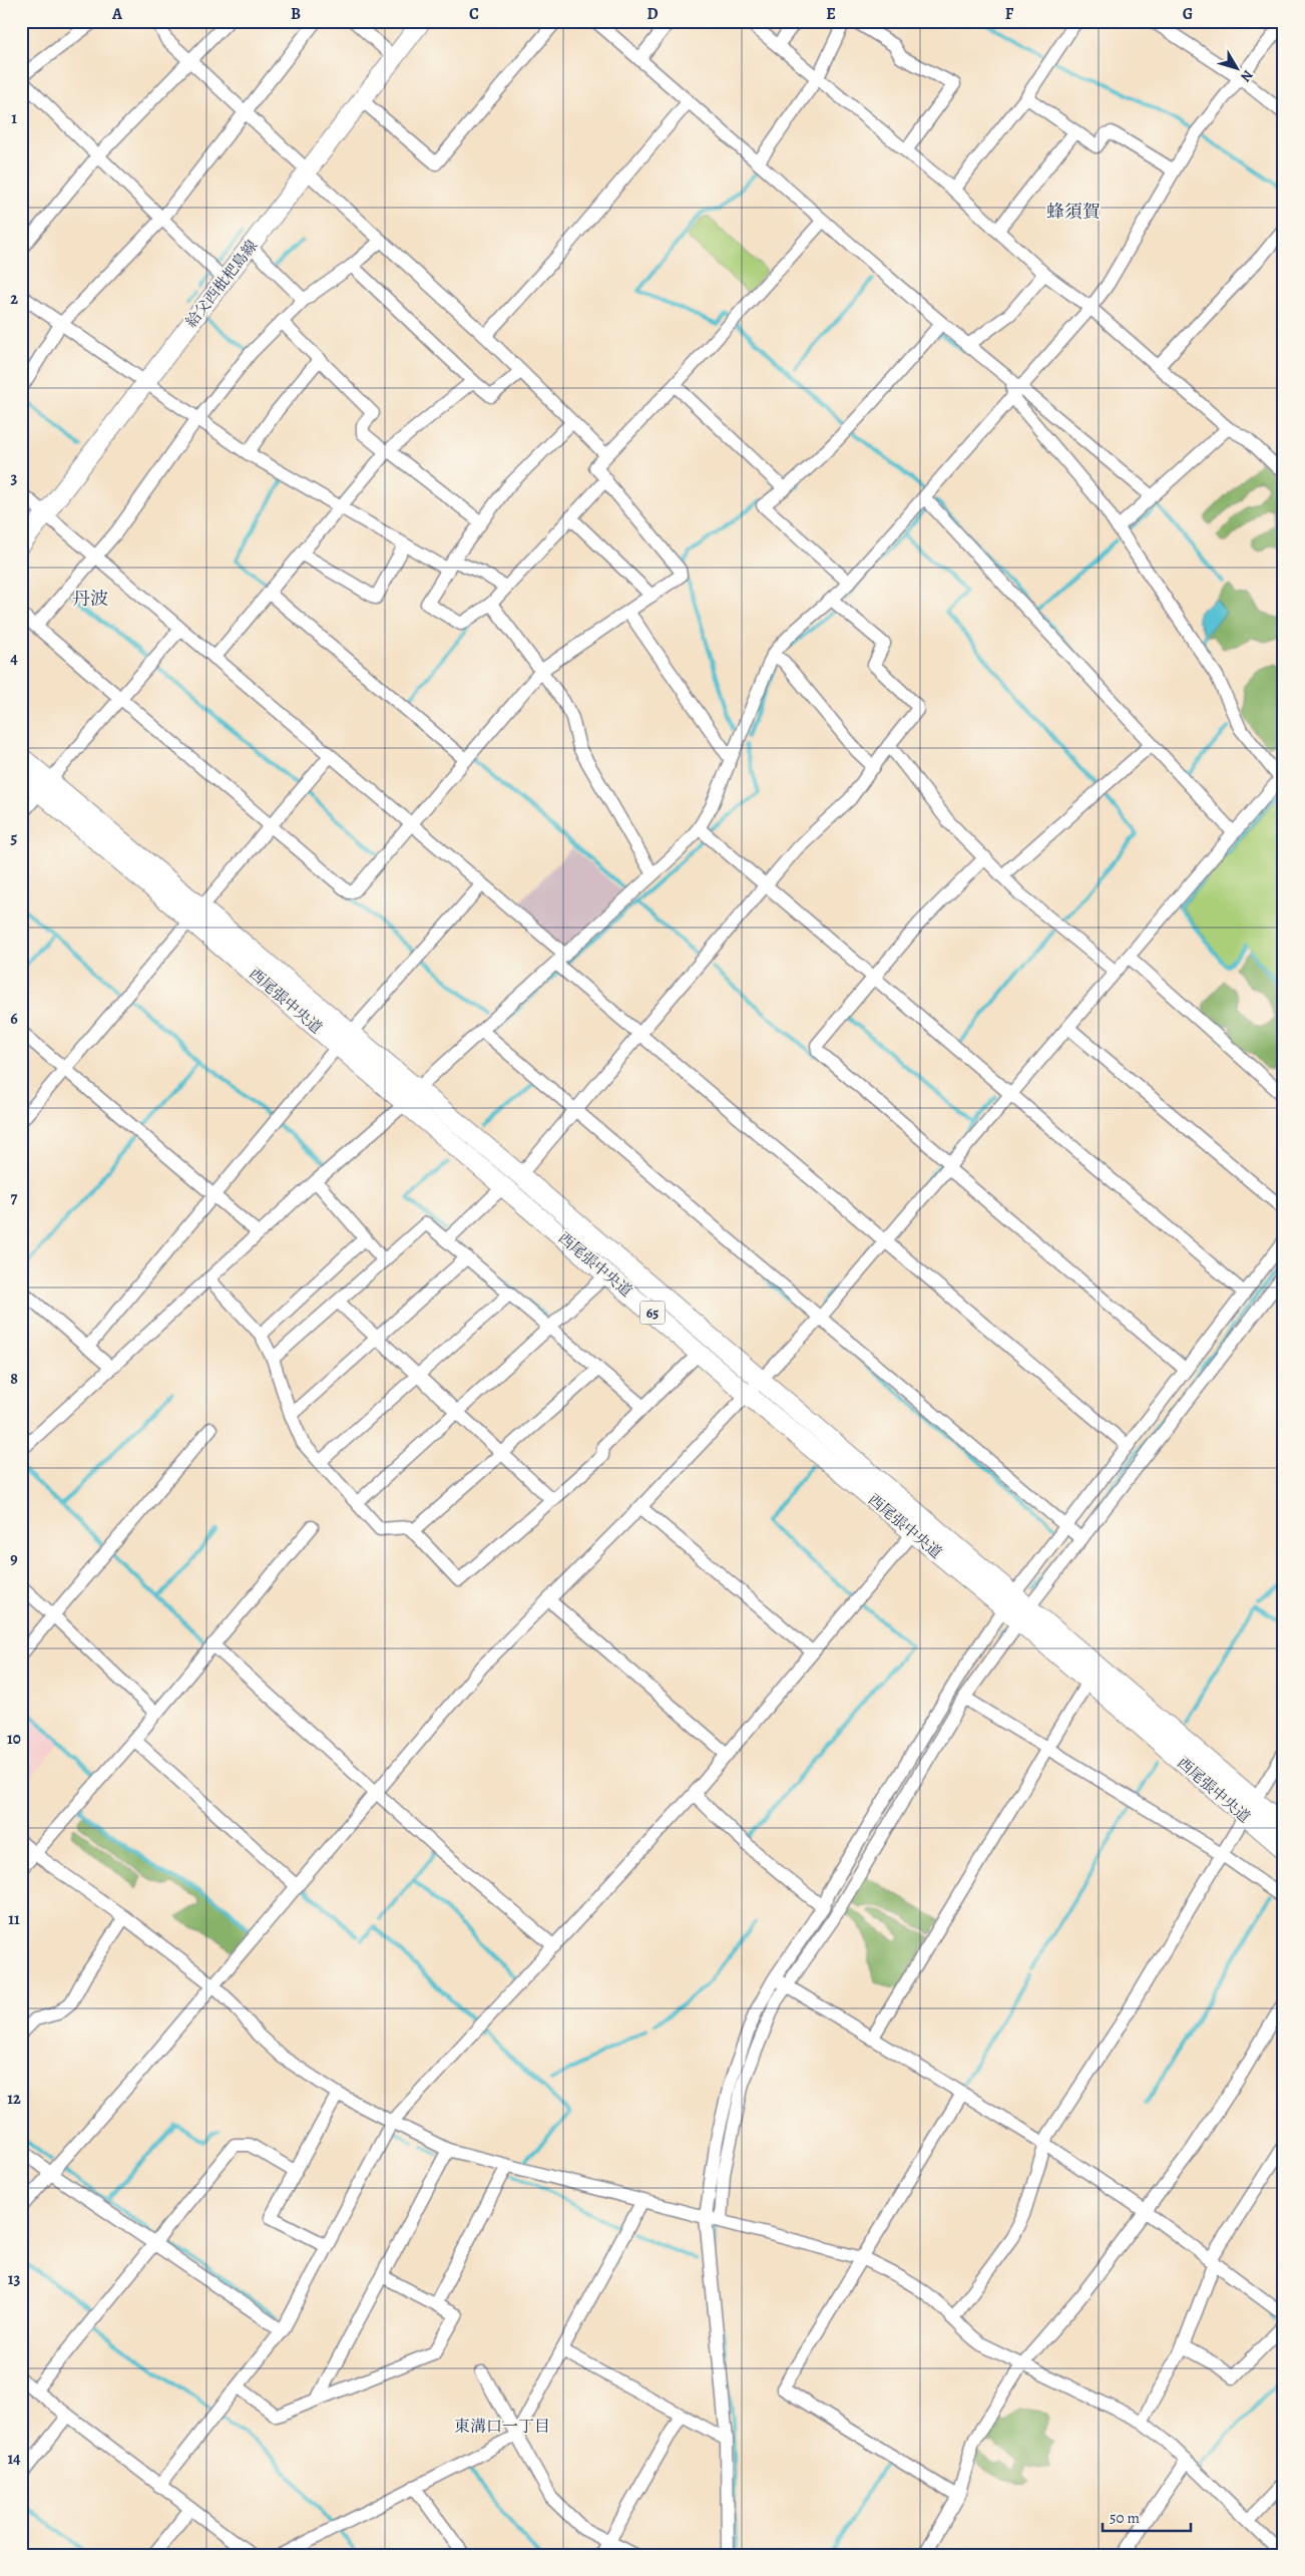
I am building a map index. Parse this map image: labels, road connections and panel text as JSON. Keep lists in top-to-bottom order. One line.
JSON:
{"streets":{"main road":["給父西枇杷島線","西尾張中央道","65"]},"districts":["蜂須賀","丹波","東溝口一丁目"],"scale_bar":"50 m","north":"bottom right","grid":{"columns":["A","B","C","D","E","F","G"],"rows":["1","2","3","4","5","6","7","8","9","10","11","12","13","14"]}}
